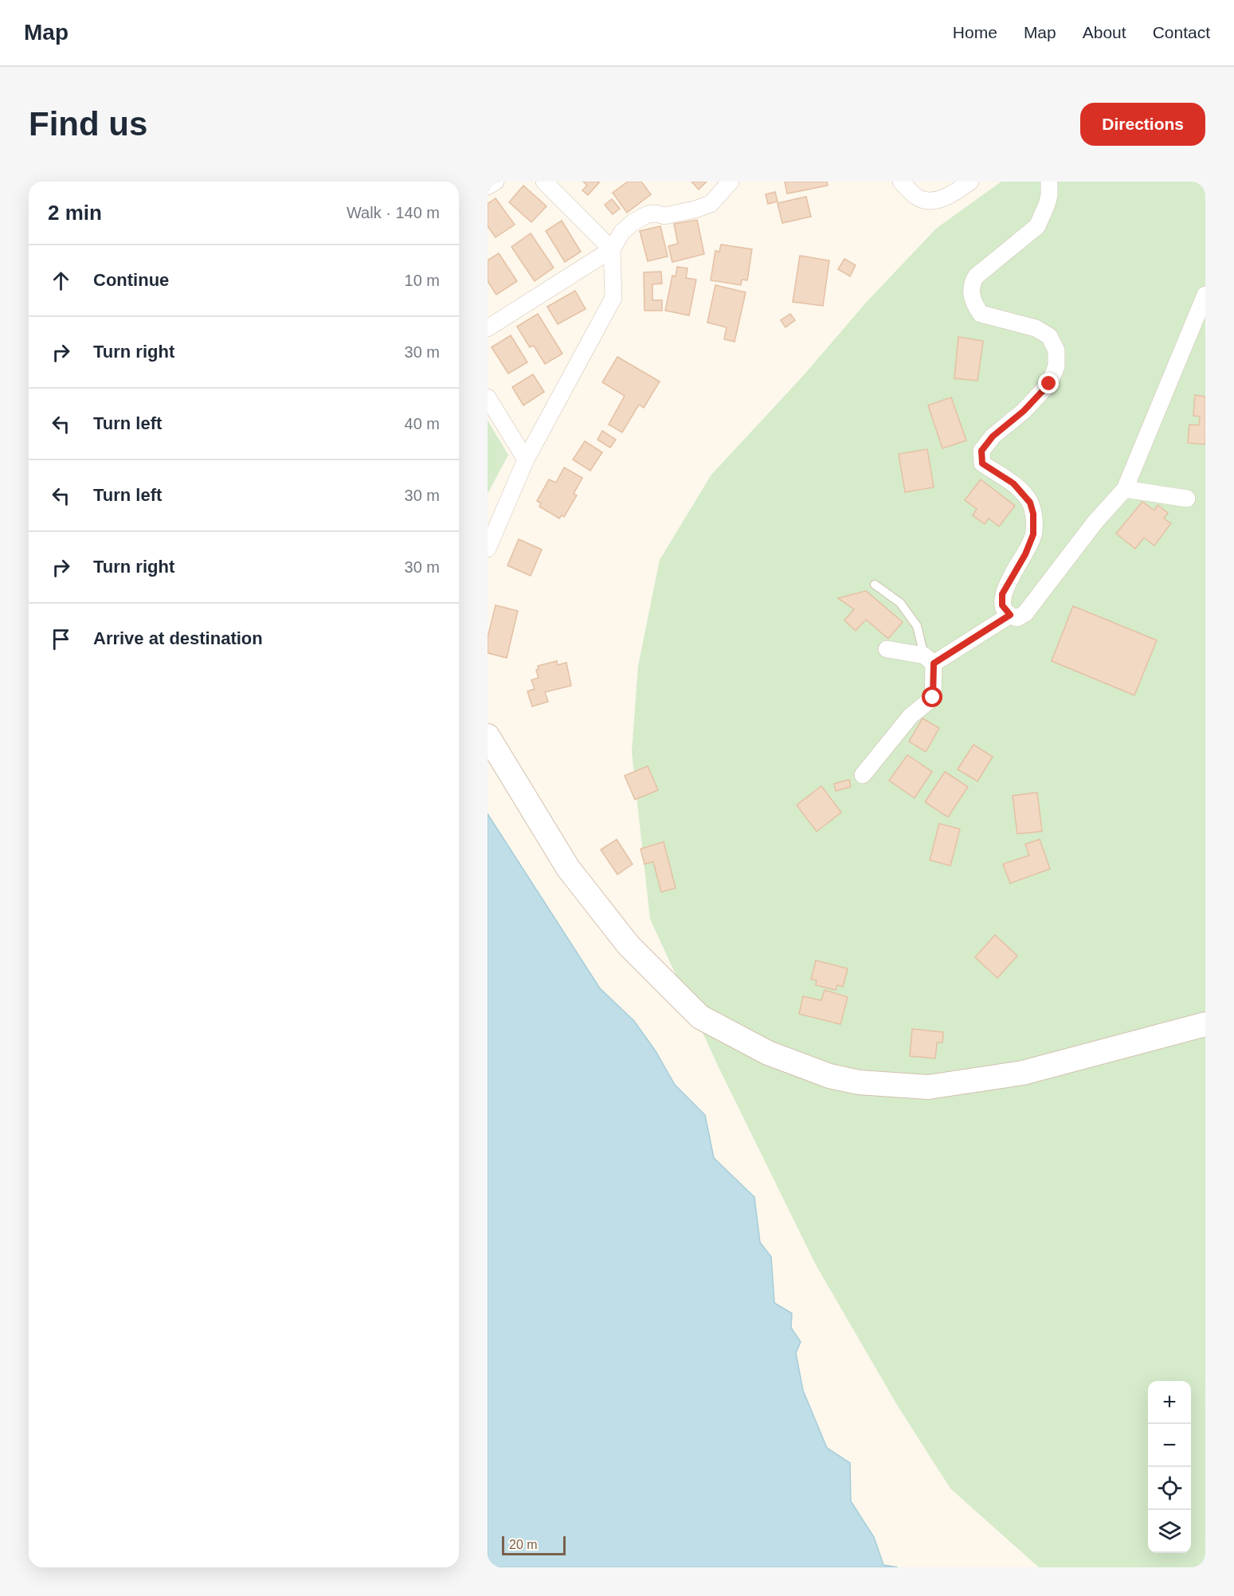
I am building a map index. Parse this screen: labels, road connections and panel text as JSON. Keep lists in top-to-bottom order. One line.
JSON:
{"scale_bar":"20 m","page":{"header":"Map","nav":["Home","Map","About","Contact"],"buttons":"Directions","title":"Find us","heading":["2 min","Walk · 140 m"],"list":[["Continue","10 m"],["Turn right","30 m"],["Turn left","40 m"],["Turn left","30 m"],["Turn right","30 m"],"Arrive at destination"],"map_buttons":["+","−"],"scale":"20 m"}}
